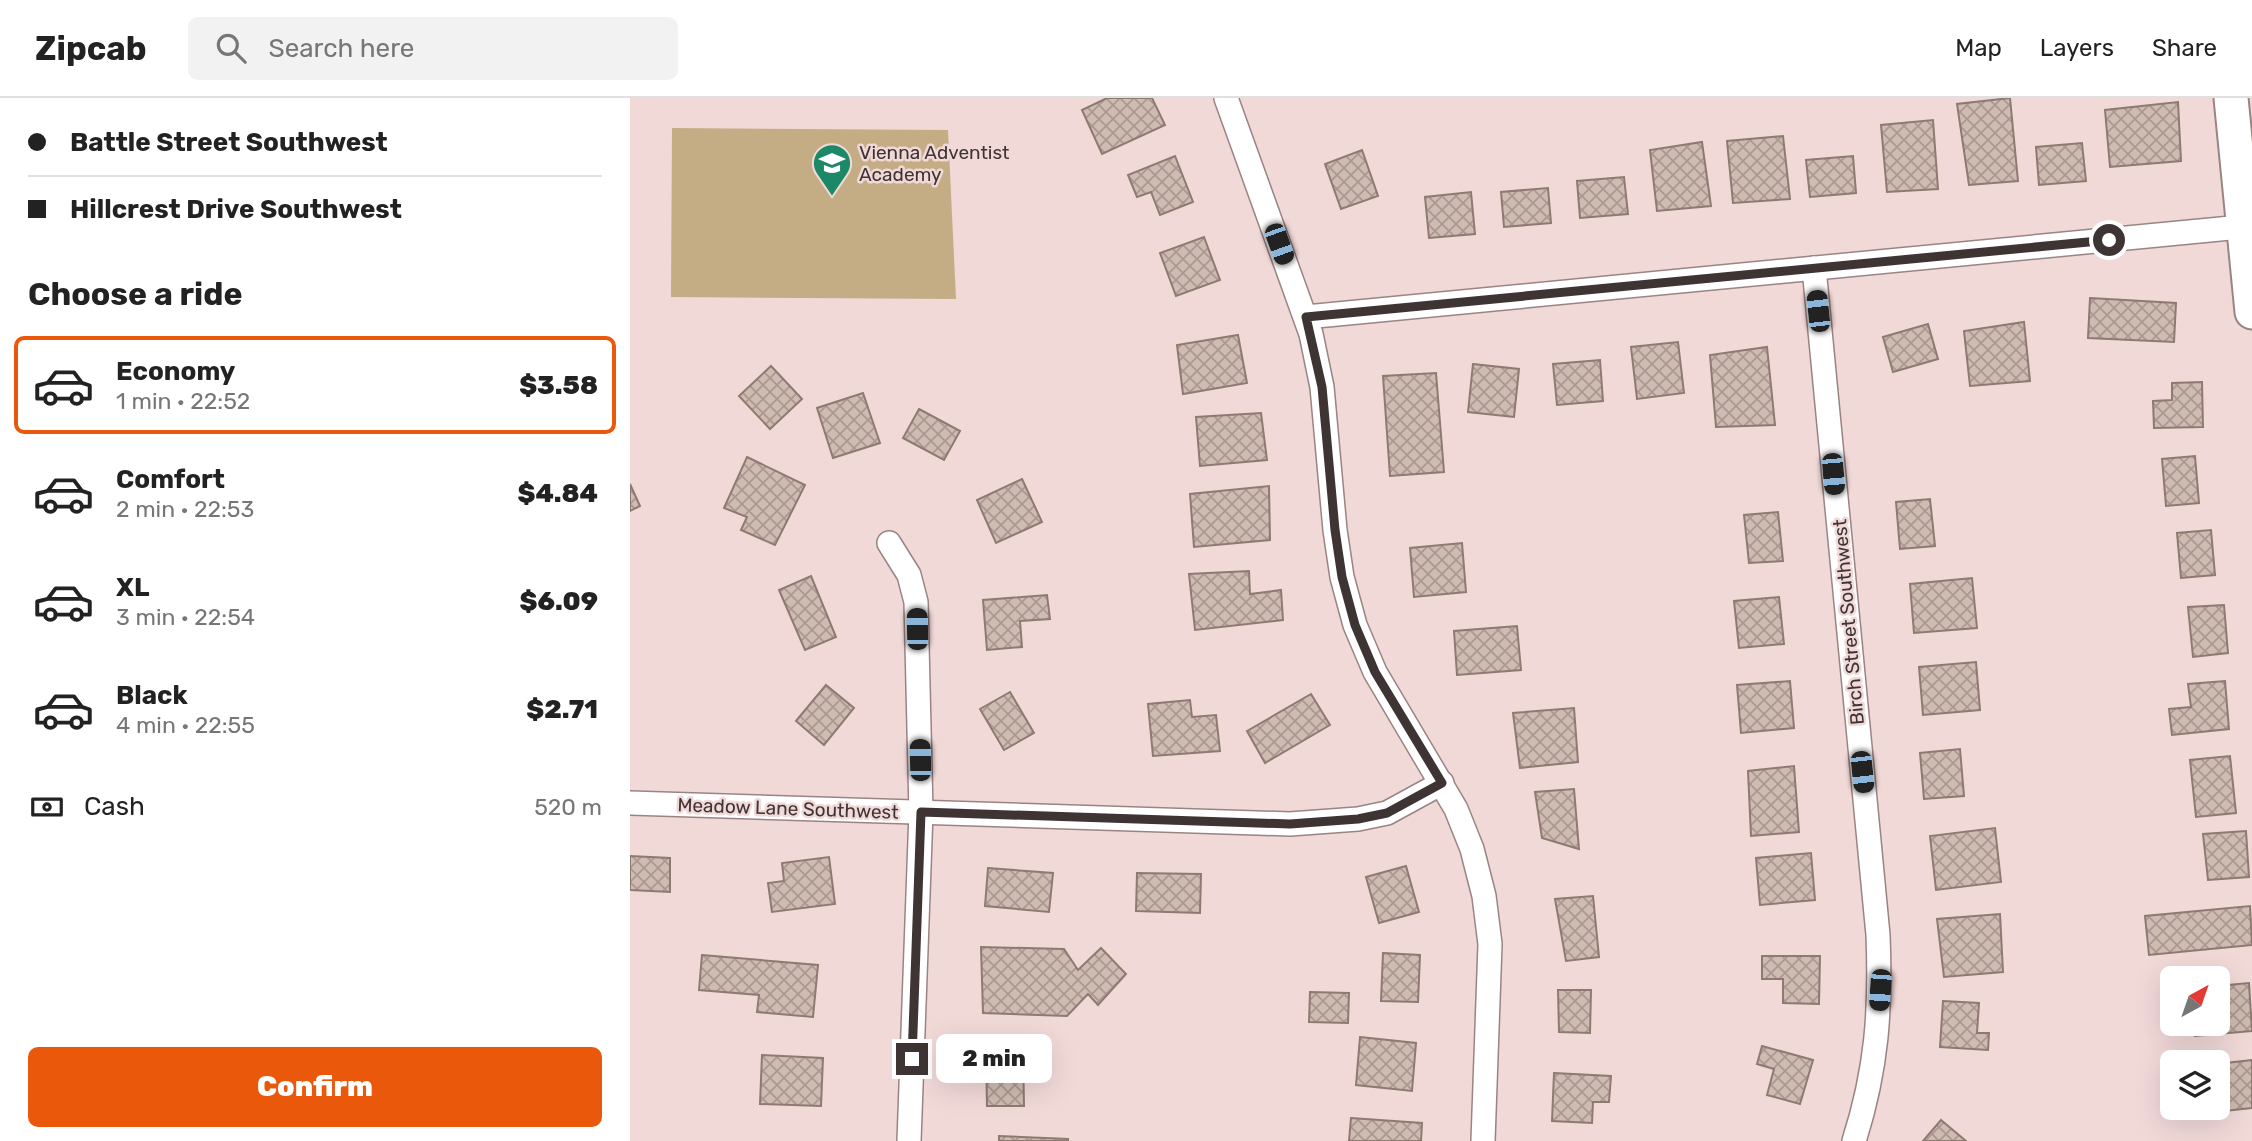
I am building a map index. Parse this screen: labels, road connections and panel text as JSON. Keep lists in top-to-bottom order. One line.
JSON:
{"streets":{"street":["Birch Street Southwest","Meadow Lane Southwest"]},"places":{"school or university":["Vienna Adventist Academy"]},"north":"top right","page":{"header":"Zipcab","search":"Search here","nav":["Map","Layers","Share"],"banner":["Battle Street Southwest","Hillcrest Drive Southwest"],"heading":"Choose a ride","list":[{"name":"Economy","note":"1 min · 22:52","value":"$3.58"},{"name":"Comfort","note":"2 min · 22:53","value":"$4.84"},{"name":"XL","note":"3 min · 22:54","value":"$6.09"},{"name":"Black","note":"4 min · 22:55","value":"$2.71"}],"pay":["Cash","520 m"],"buttons":"Confirm","bubble":"2 min"}}
